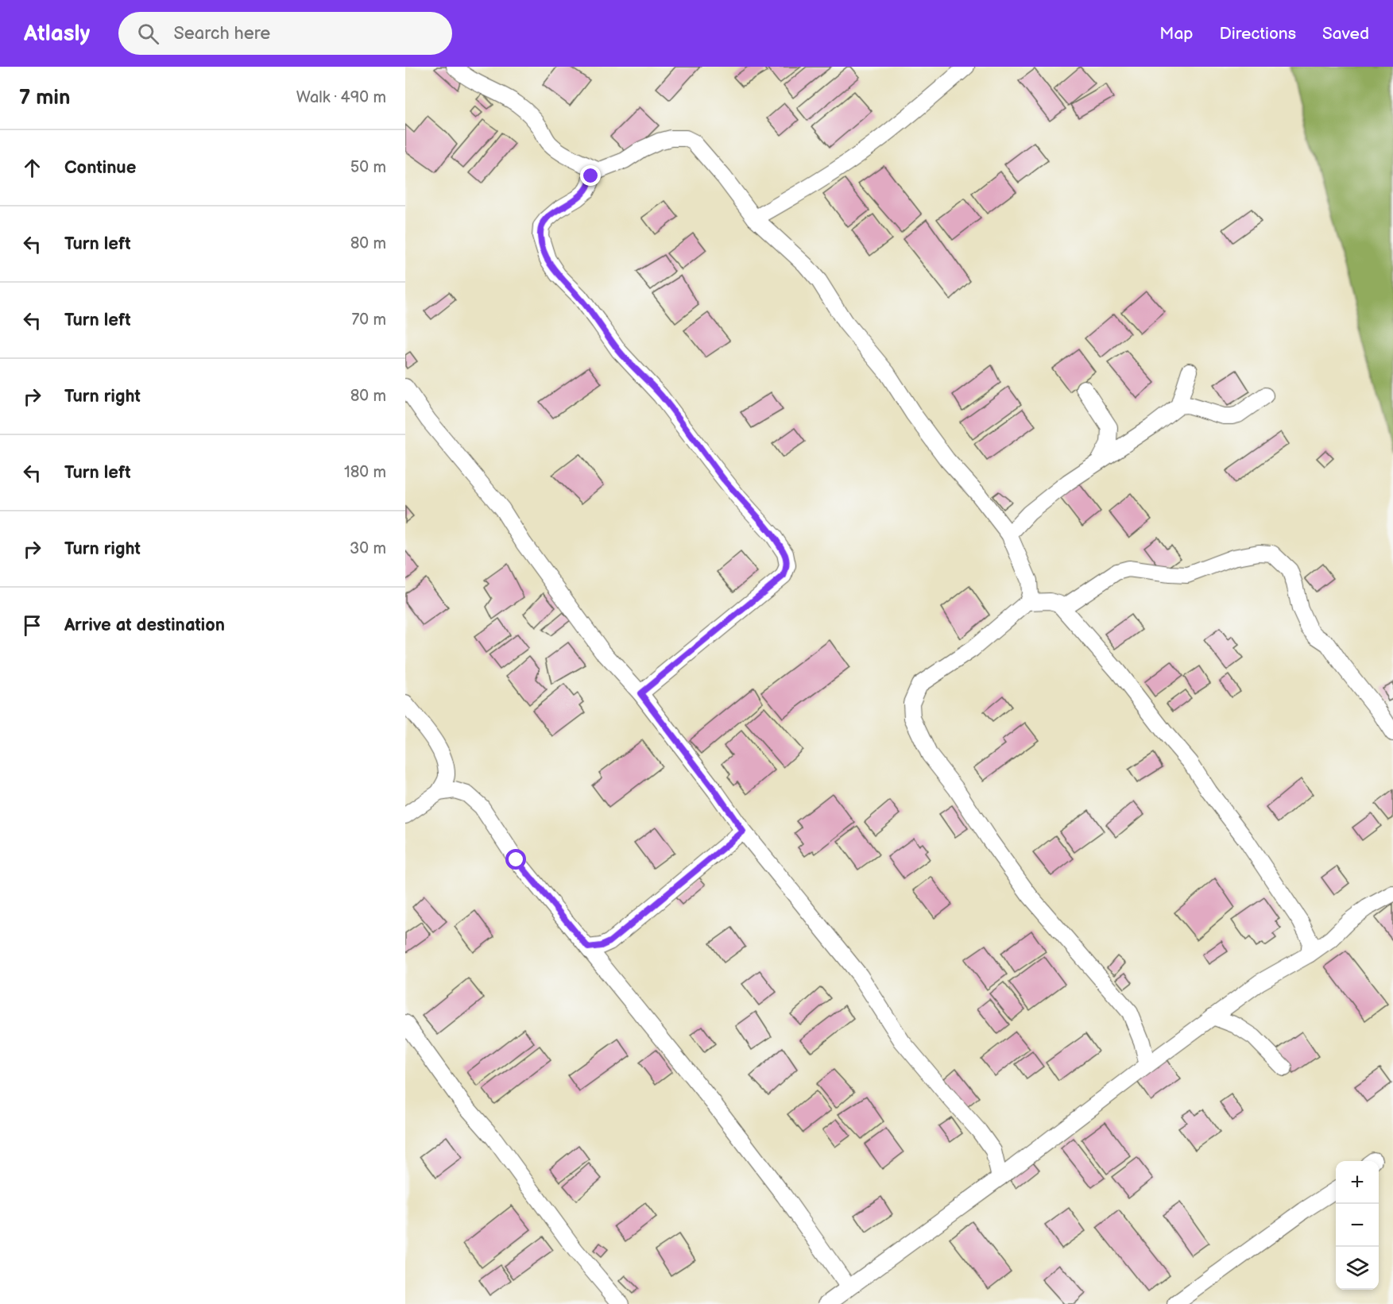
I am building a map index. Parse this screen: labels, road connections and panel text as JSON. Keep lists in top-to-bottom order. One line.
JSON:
{"page":{"header":"Atlasly","search":"Search here","nav":["Map","Directions","Saved"],"heading":["7 min","Walk · 490 m"],"list":[["Continue","50 m"],["Turn left","80 m"],["Turn left","70 m"],["Turn right","80 m"],["Turn left","180 m"],["Turn right","30 m"],"Arrive at destination"],"map_buttons":["+","−"]}}
